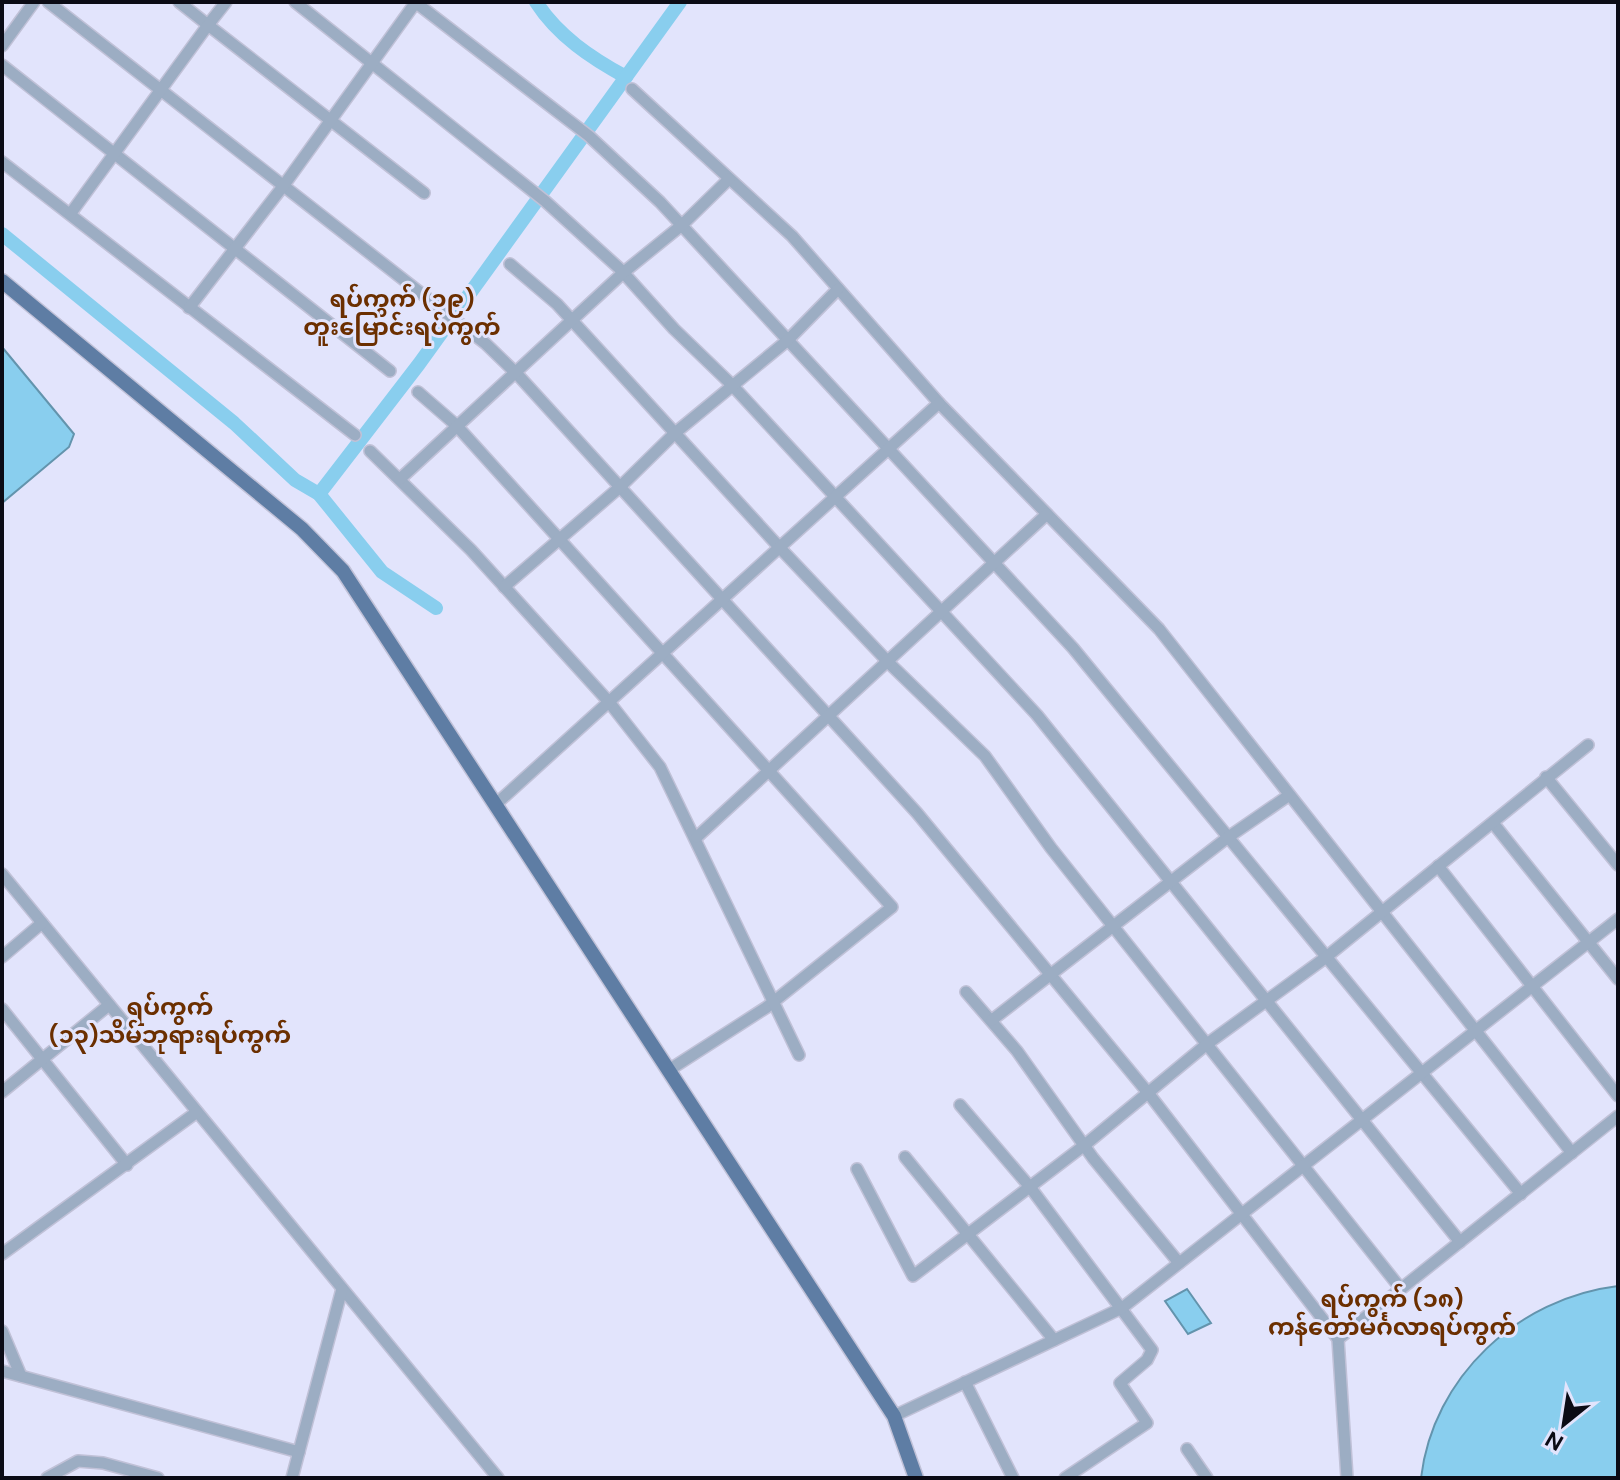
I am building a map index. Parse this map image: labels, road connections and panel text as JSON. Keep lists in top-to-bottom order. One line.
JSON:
{"districts":["ရပ်ကွက် (၁၉) တူးမြောင်းရပ်ကွက်","ရပ်ကွက် (၁၃)သိမ်ဘုရားရပ်ကွက်","ရပ်ကွက် (၁၈) ကန်တော်မင်္ဂလာရပ်ကွက်"],"north":"bottom left"}
